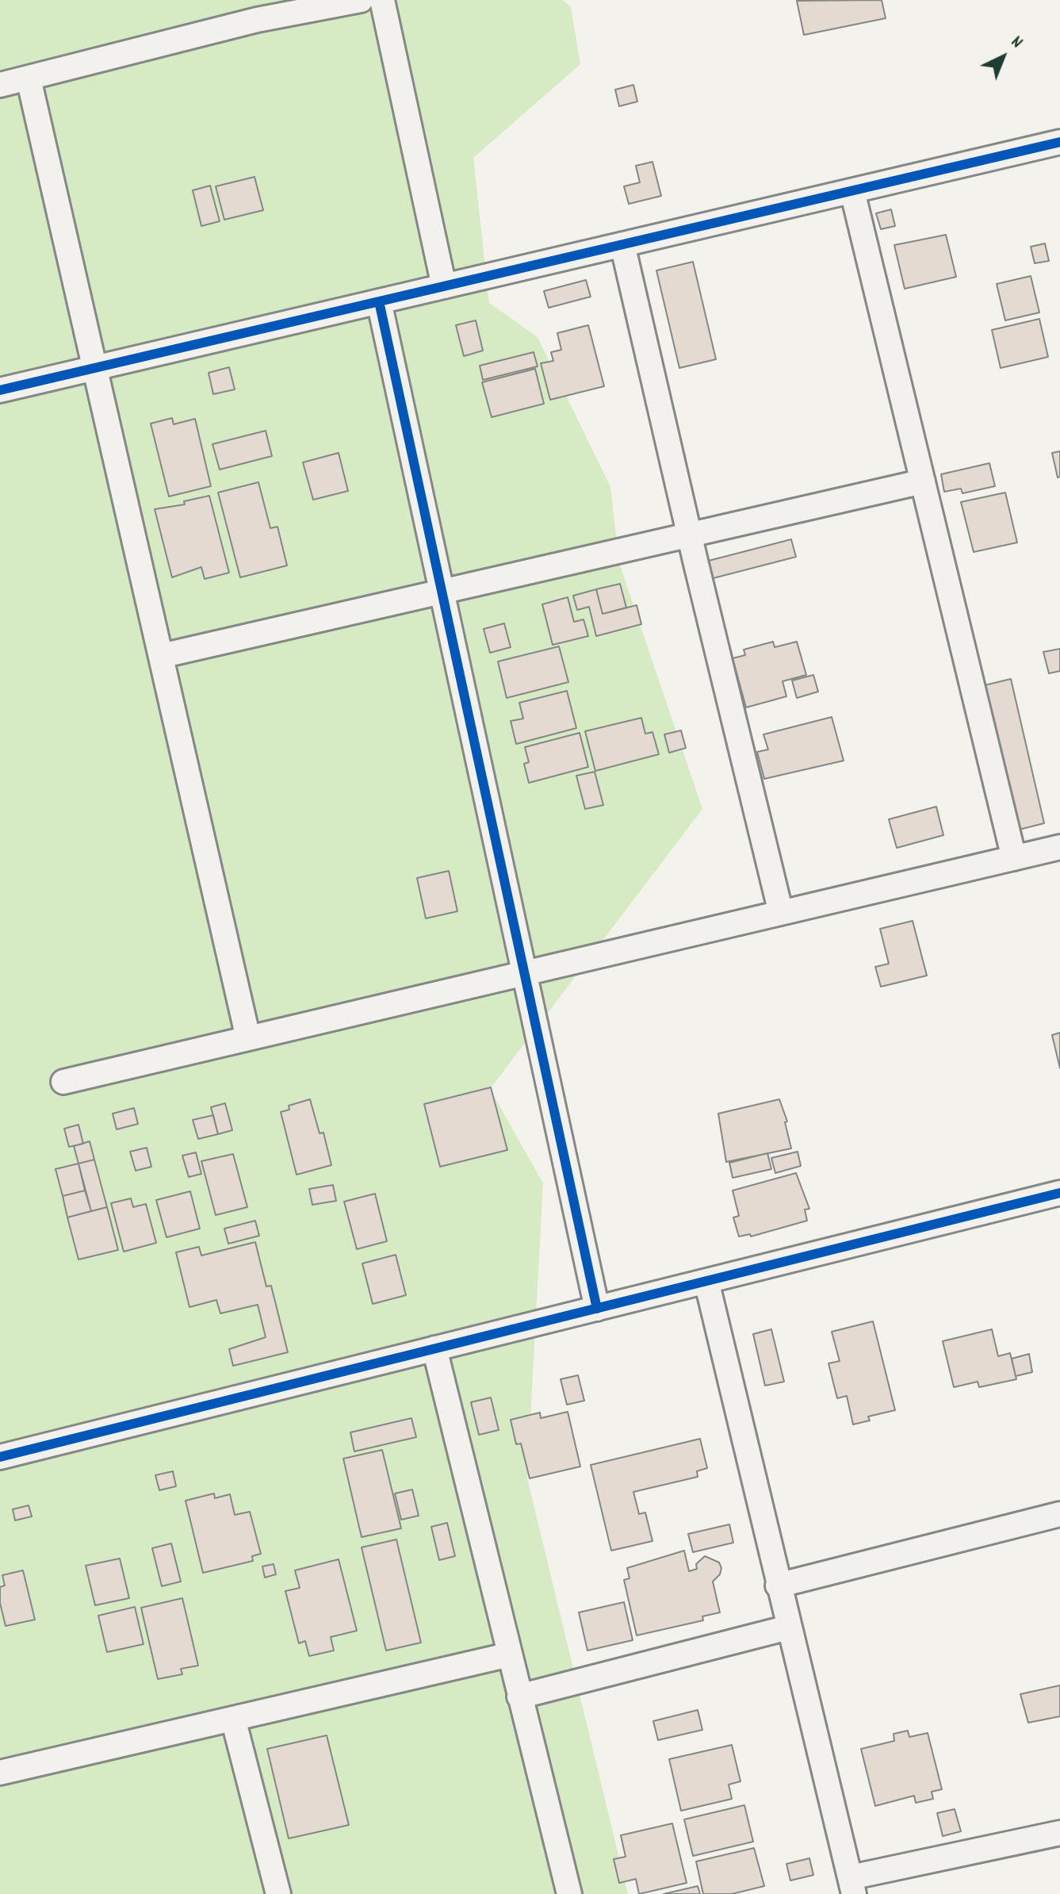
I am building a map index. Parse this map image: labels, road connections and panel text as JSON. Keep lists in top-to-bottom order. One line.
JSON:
{"north":"top right"}
